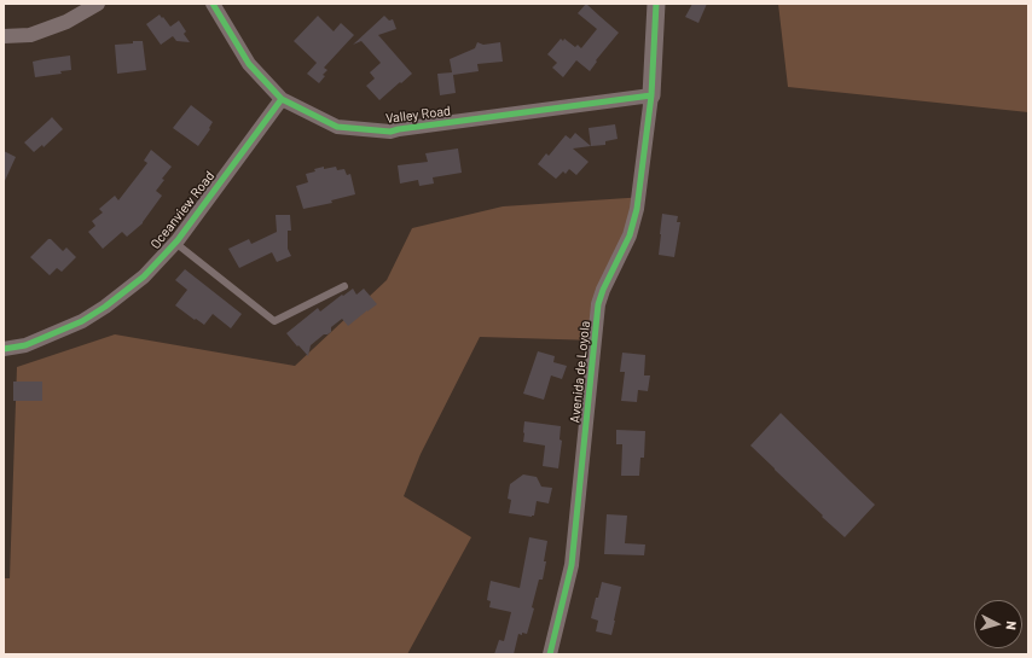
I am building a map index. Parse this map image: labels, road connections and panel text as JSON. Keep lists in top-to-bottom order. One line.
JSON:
{"streets":{"street":["Valley Road","Oceanview Road","Avenida de Loyola"]},"crossings":[["Valley Road","Oceanview Road"],["Valley Road","Avenida de Loyola"]],"north":"right"}
